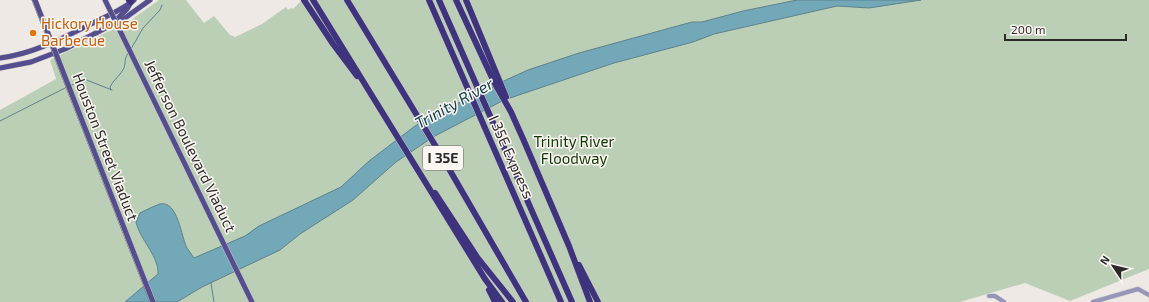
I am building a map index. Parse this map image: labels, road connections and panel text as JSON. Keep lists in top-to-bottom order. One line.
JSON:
{"streets":{"highway":["I 35E Express","I 35E"],"main road":["Jefferson Boulevard Viaduct","Houston Street Viaduct"]},"water":["Trinity River"],"parks":["Trinity River Floodway"],"places":["Hickory House Barbecue"],"scale_bar":"200 m","north":"top left"}
